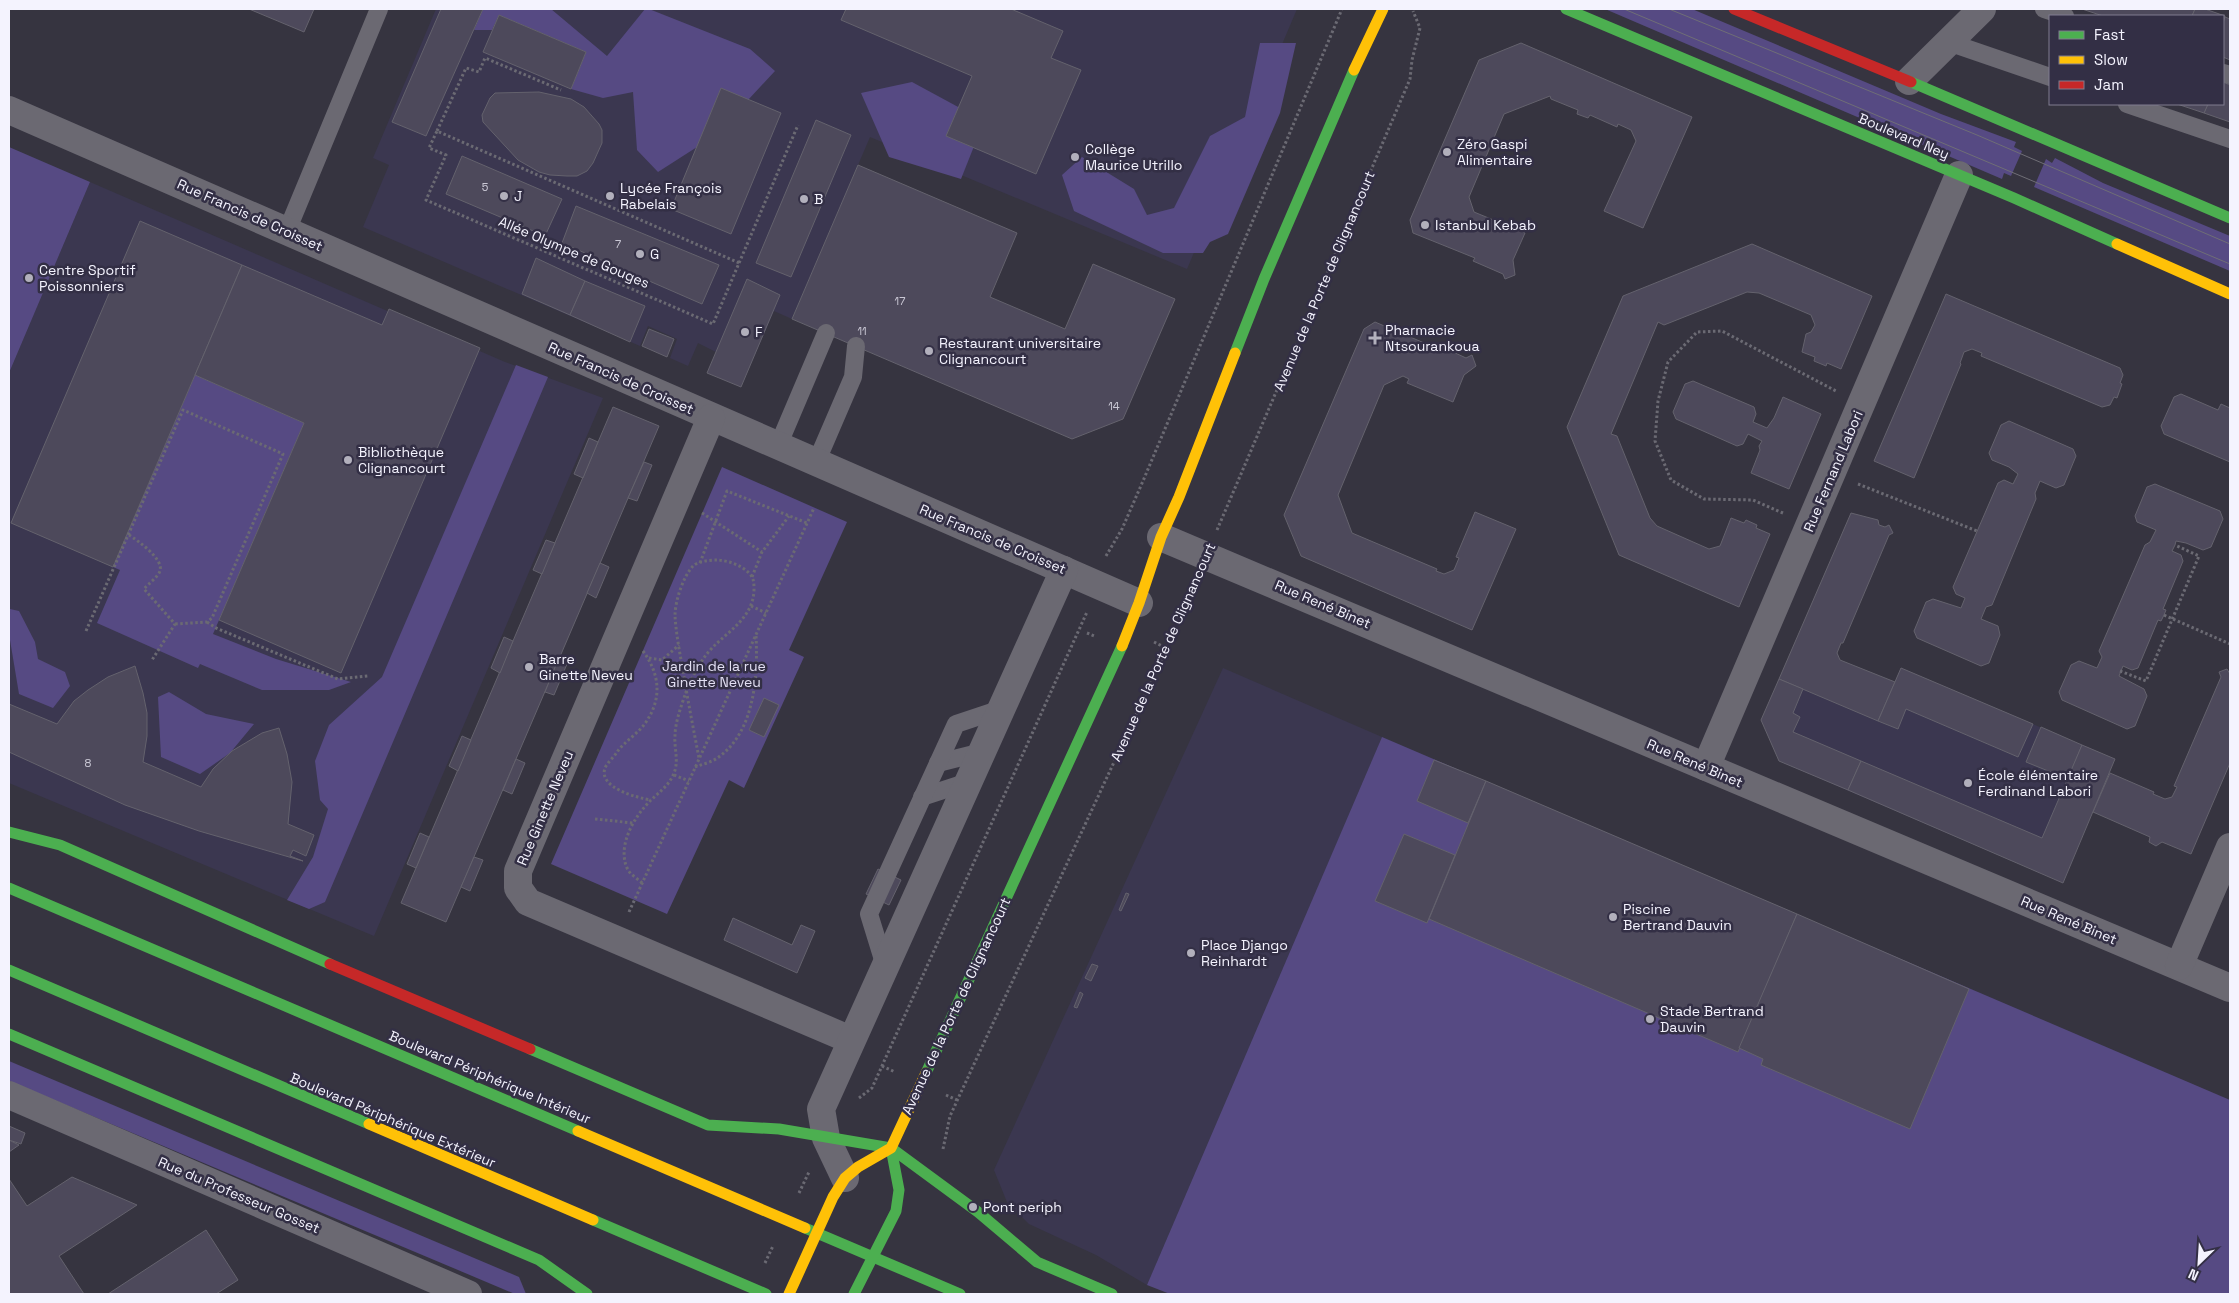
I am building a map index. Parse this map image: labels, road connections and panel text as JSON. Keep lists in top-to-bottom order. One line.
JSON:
{"streets":{"main road":["Boulevard Ney","Avenue de la Porte de Clignancourt","Boulevard Périphérique Intérieur","Boulevard Périphérique Extérieur"],"street":["Rue Francis de Croisset","Rue Fernand Labori","Rue René Binet","Rue Ginette Neveu","Rue du Professeur Gosset"],"path":["Allée Olympe de Gouges"]},"crossings":[["Boulevard Ney","Rue Fernand Labori"],["Rue Francis de Croisset","Avenue de la Porte de Clignancourt"],["Rue Francis de Croisset","Rue Ginette Neveu"],["Avenue de la Porte de Clignancourt","Rue René Binet"],["Rue Fernand Labori","Rue René Binet"]],"parks":["Jardin de la rue Ginette Neveu"],"places":{"other":["Zéro Gaspi Alimentaire","Collège Maurice Utrillo","J","Lycée François Rabelais","B","Istanbul Kebab","G","Centre Sportif Poissonniers","F","Restaurant universitaire Clignancourt","Bibliothèque Clignancourt","Barre Ginette Neveu","École élémentaire Ferdinand Labori","Piscine Bertrand Dauvin","Place Django Reinhardt","Stade Bertrand Dauvin","Pont periph"],"health":["Pharmacie Ntsourankoua"]},"house_numbers":["5","7","17","11","14","8"],"legend":["Fast","Slow","Jam"],"north":"bottom left"}
